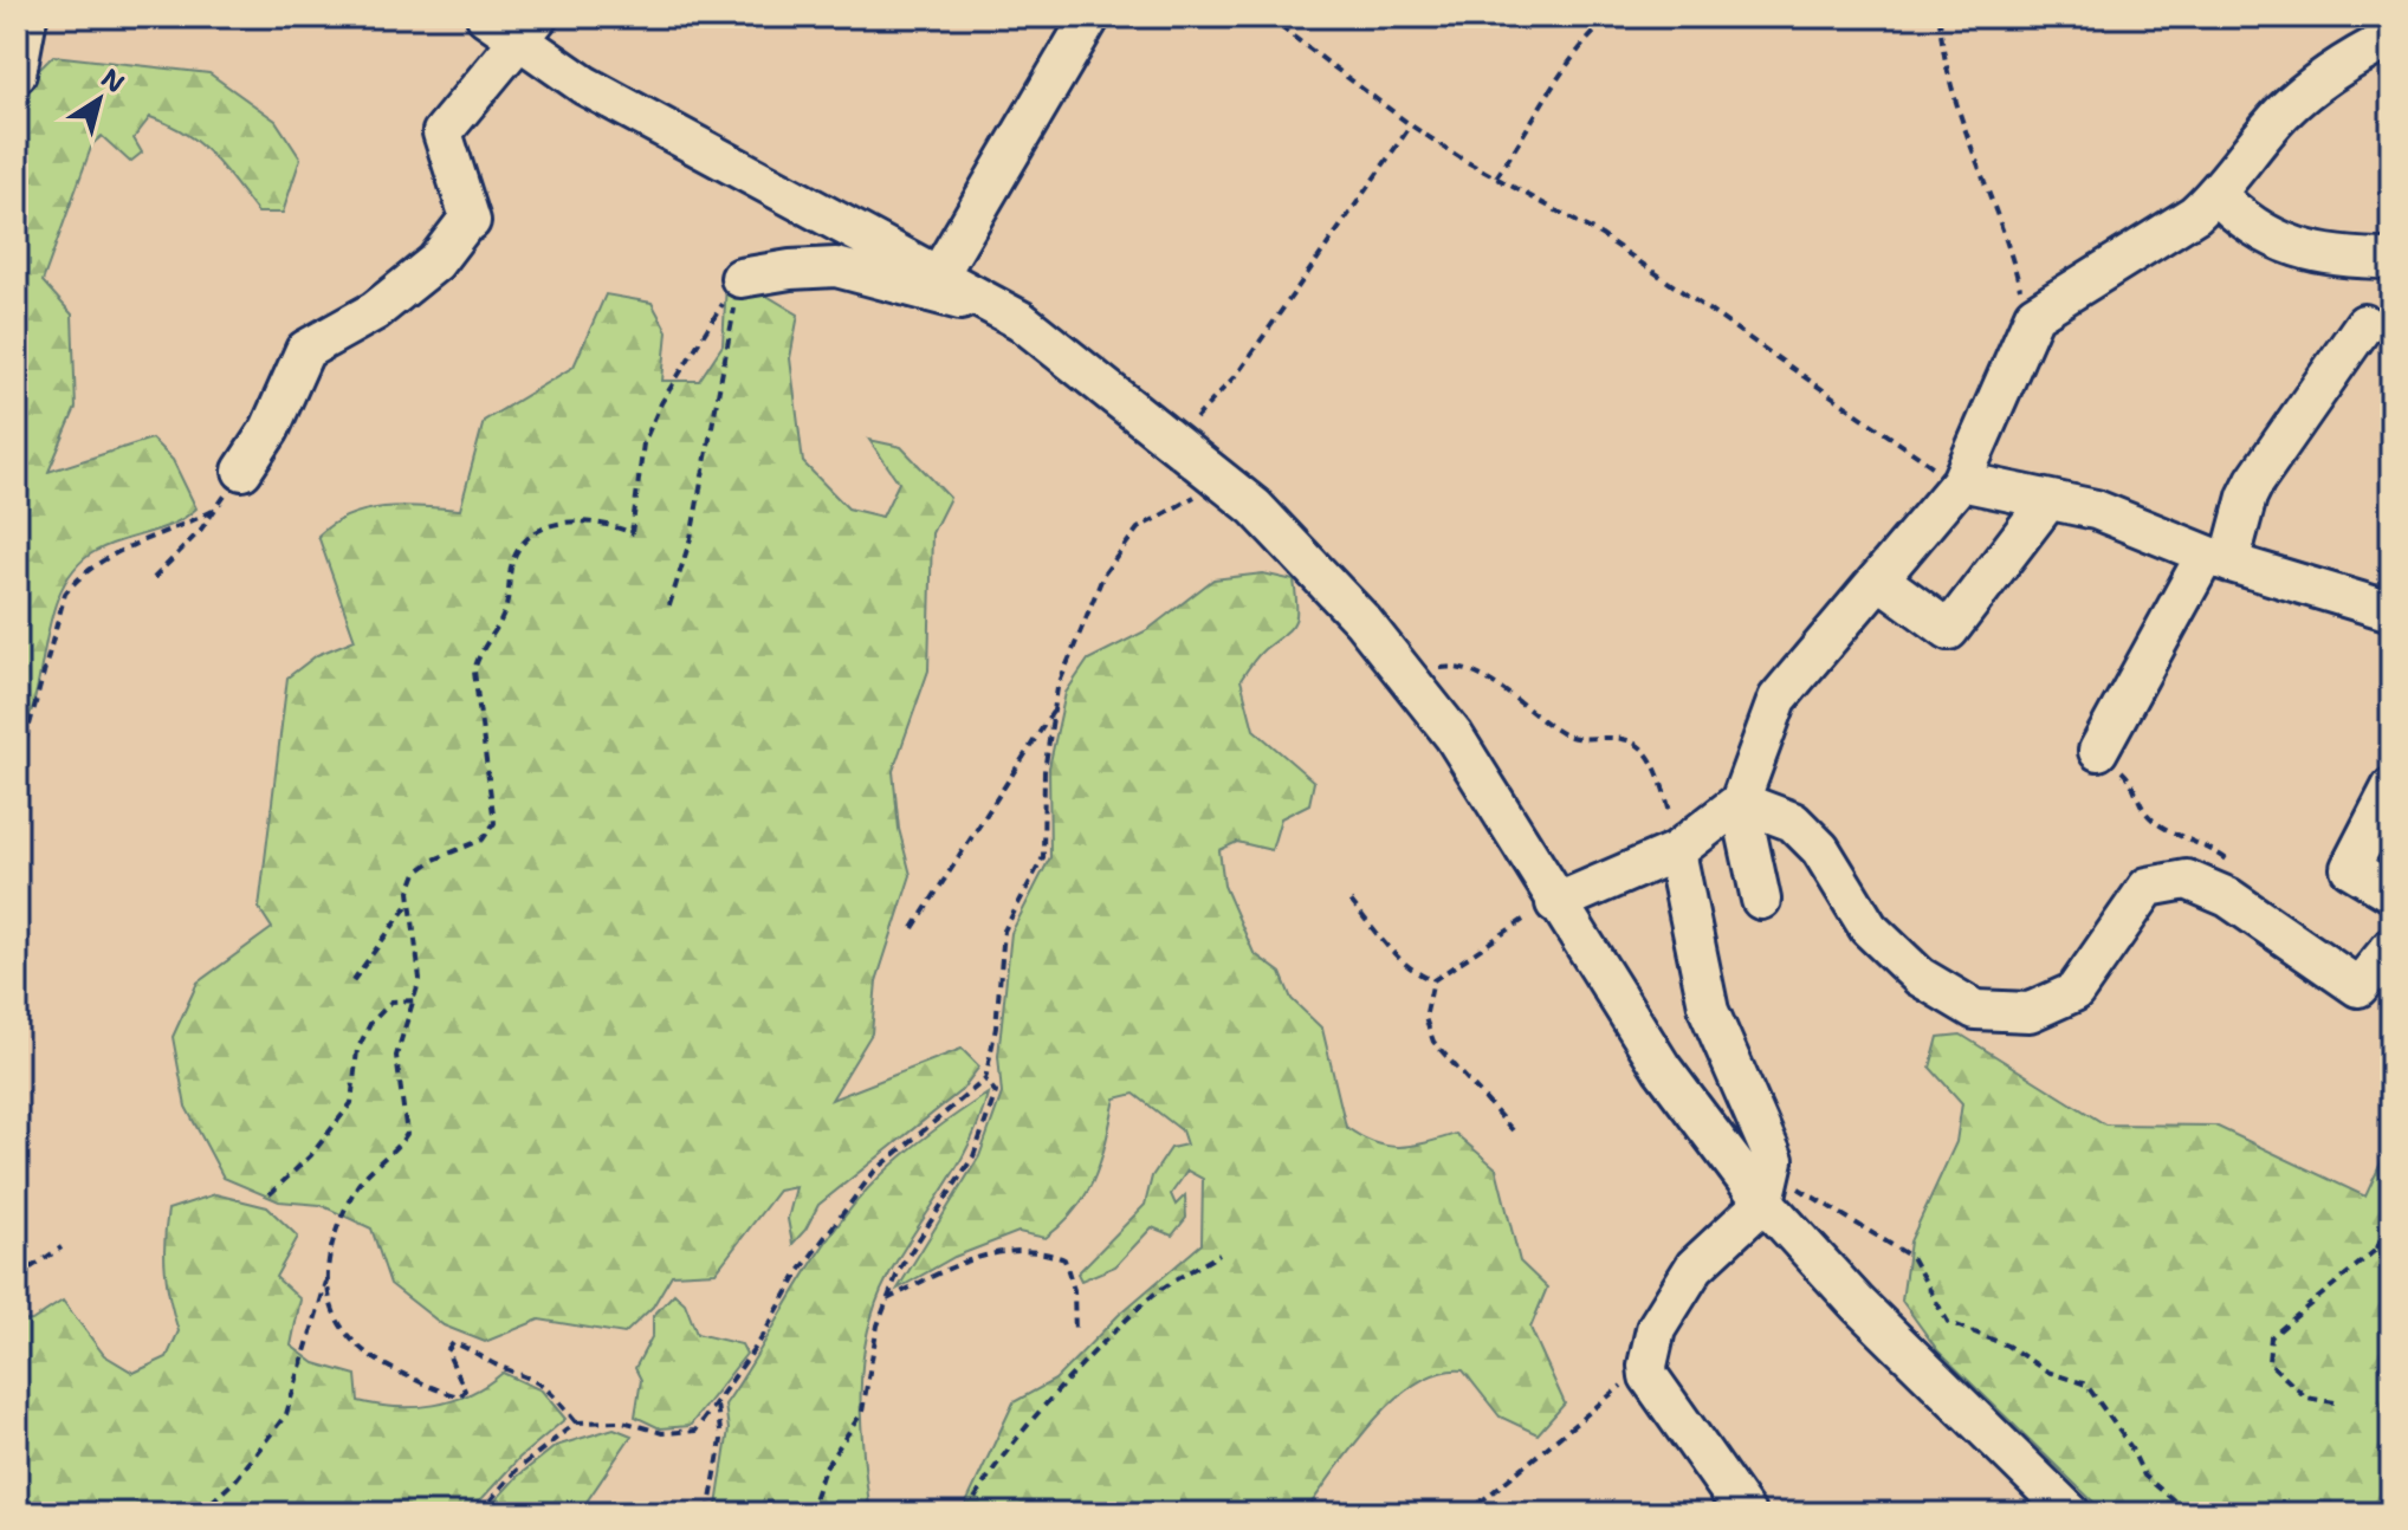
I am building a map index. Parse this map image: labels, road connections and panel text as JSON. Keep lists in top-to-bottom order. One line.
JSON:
{"north":"top right"}
